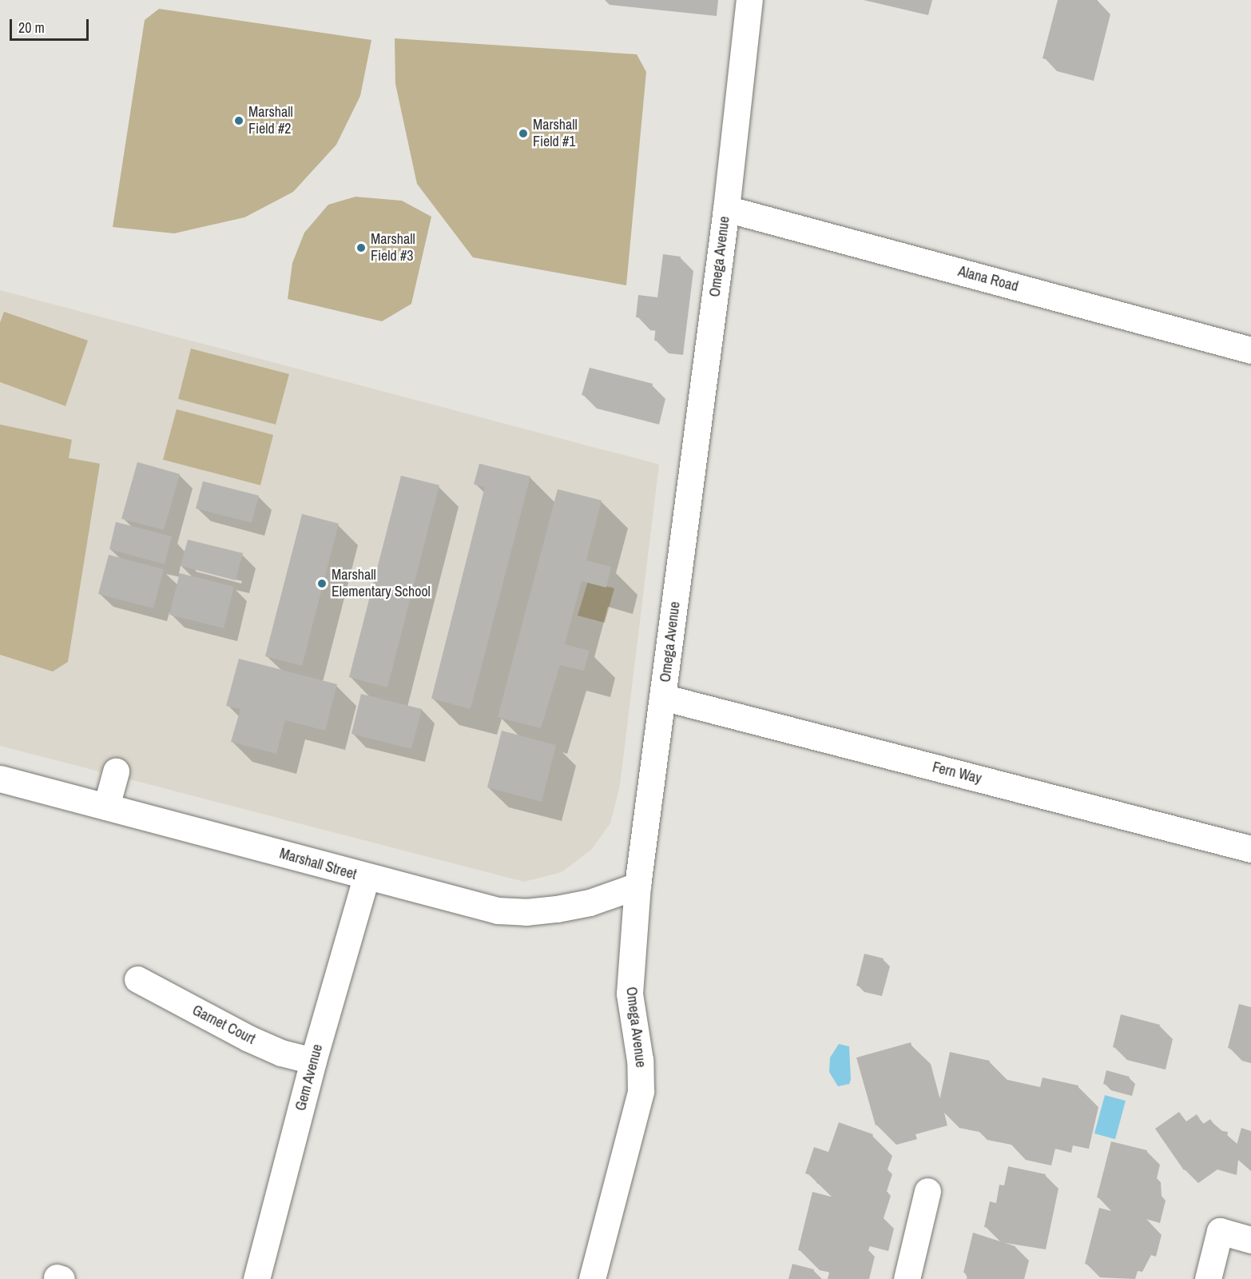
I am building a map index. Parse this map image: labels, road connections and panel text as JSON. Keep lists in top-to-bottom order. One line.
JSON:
{"streets":{"street":["Omega Avenue","Alana Road","Fern Way","Marshall Street","Garnet Court","Gem Avenue"]},"crossings":[["Omega Avenue","Alana Road"],["Omega Avenue","Fern Way"],["Omega Avenue","Marshall Street"],["Marshall Street","Gem Avenue"],["Garnet Court","Gem Avenue"]],"places":["Marshall Field #2","Marshall Field #1","Marshall Field #3","Marshall Elementary School"],"scale_bar":"20 m"}
